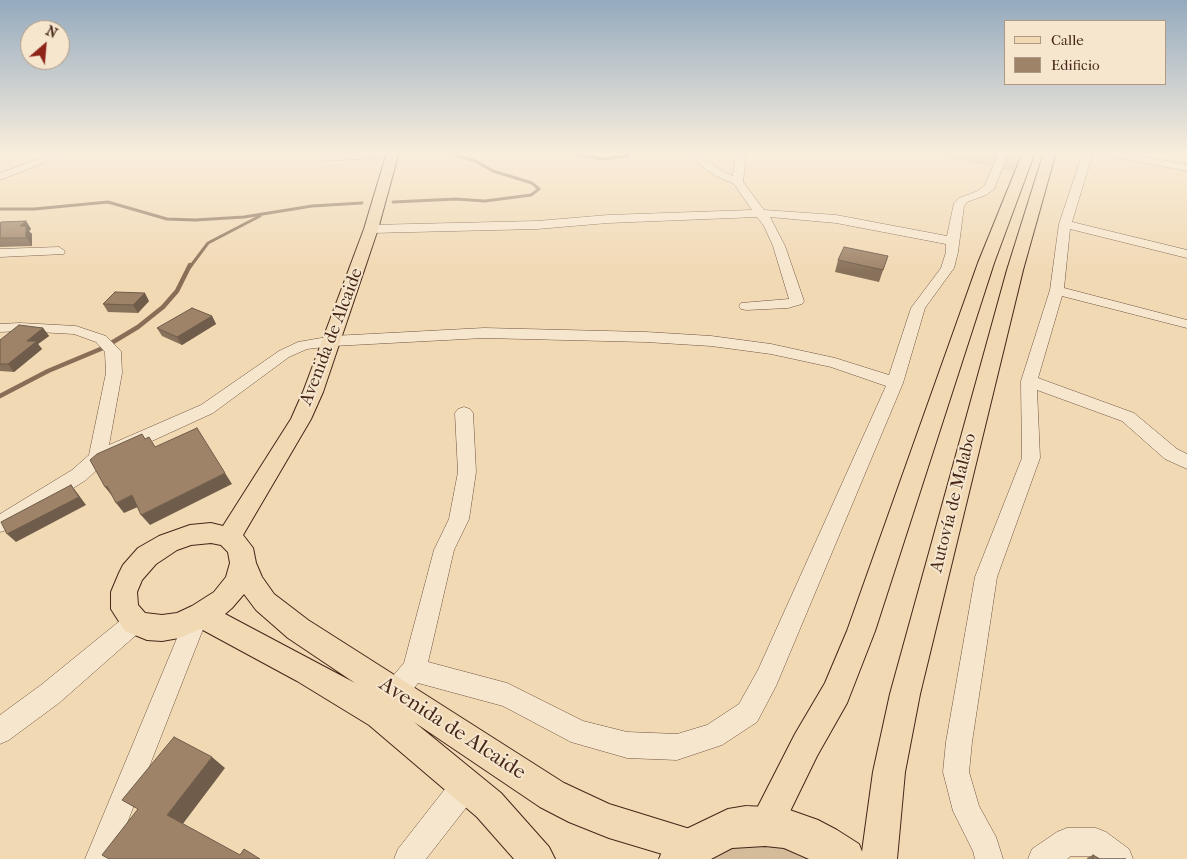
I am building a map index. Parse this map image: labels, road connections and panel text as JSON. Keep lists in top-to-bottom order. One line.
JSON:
{"streets":{"main road":["Avenida de Alcaide","Autovía de Malabo"]},"legend":["Calle","Edificio"],"north":"top right"}
